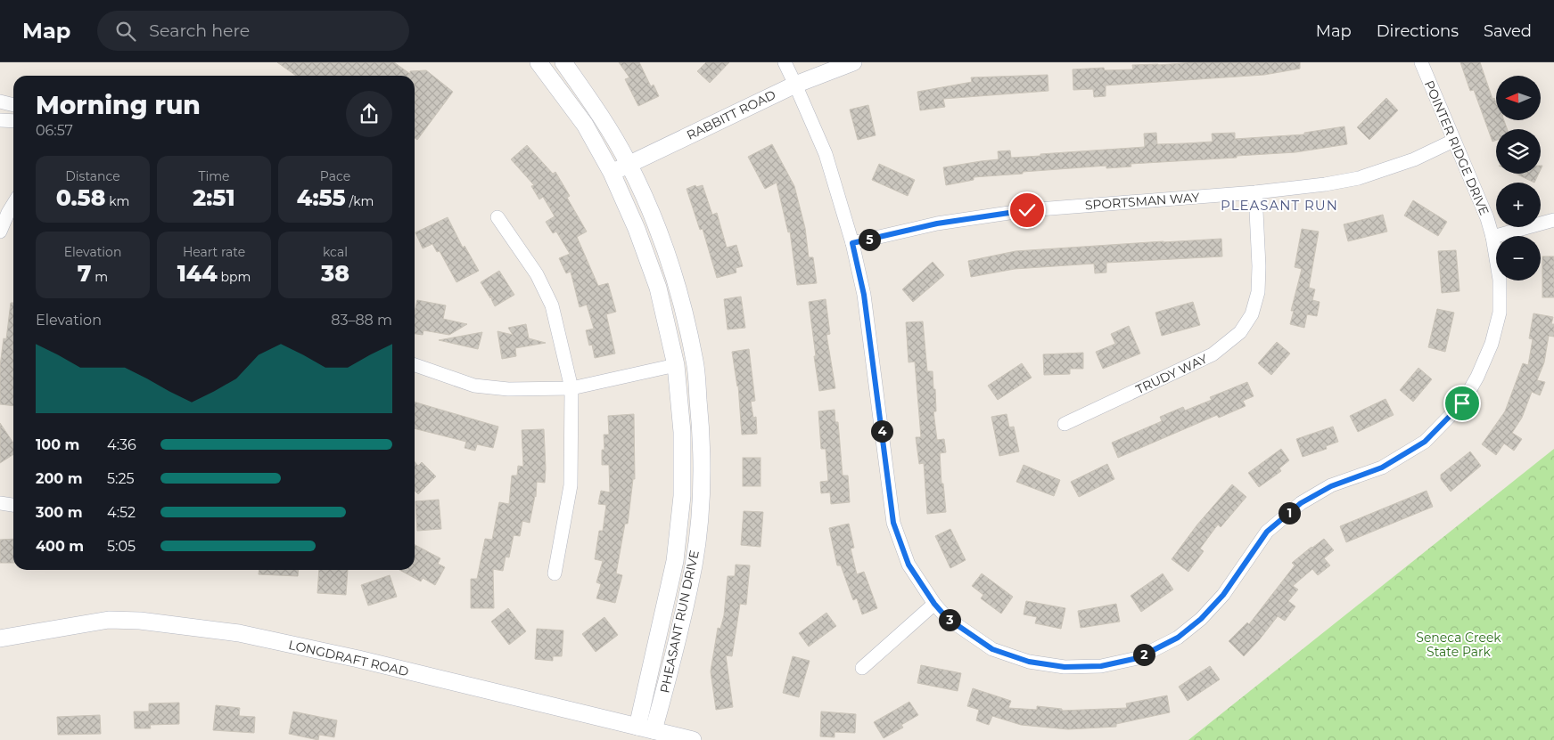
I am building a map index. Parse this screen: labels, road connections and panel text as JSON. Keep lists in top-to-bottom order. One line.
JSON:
{"streets":{"street":["RABBITT ROAD","POINTER RIDGE DRIVE","SPORTSMAN WAY","TRUDY WAY","PHEASANT RUN DRIVE","LONGDRAFT ROAD"]},"crossings":[["RABBITT ROAD","POINTER RIDGE DRIVE"],["RABBITT ROAD","PHEASANT RUN DRIVE"],["POINTER RIDGE DRIVE","SPORTSMAN WAY"],["SPORTSMAN WAY","TRUDY WAY"],["PHEASANT RUN DRIVE","LONGDRAFT ROAD"]],"districts":["PLEASANT RUN"],"parks":["Seneca Creek State Park"],"north":"left","page":{"header":"Map","search":"Search here","nav":["Map","Directions","Saved"],"map_buttons":["+","−"],"heading":["Morning run","06:57"],"stats":[["Distance","0.58 km"],["Time","2:51"],["Pace","4:55 /km"],["Elevation","7 m"],["Heart rate","144 bpm"],["kcal","38"]],"pins":["5","4","1","3","2"],"chart":["Elevation","83–88 m"],"list":[{"name":"100 m","note":"4:36"},{"name":"200 m","note":"5:25"},{"name":"300 m","note":"4:52"},{"name":"400 m","note":"5:05"}]}}
